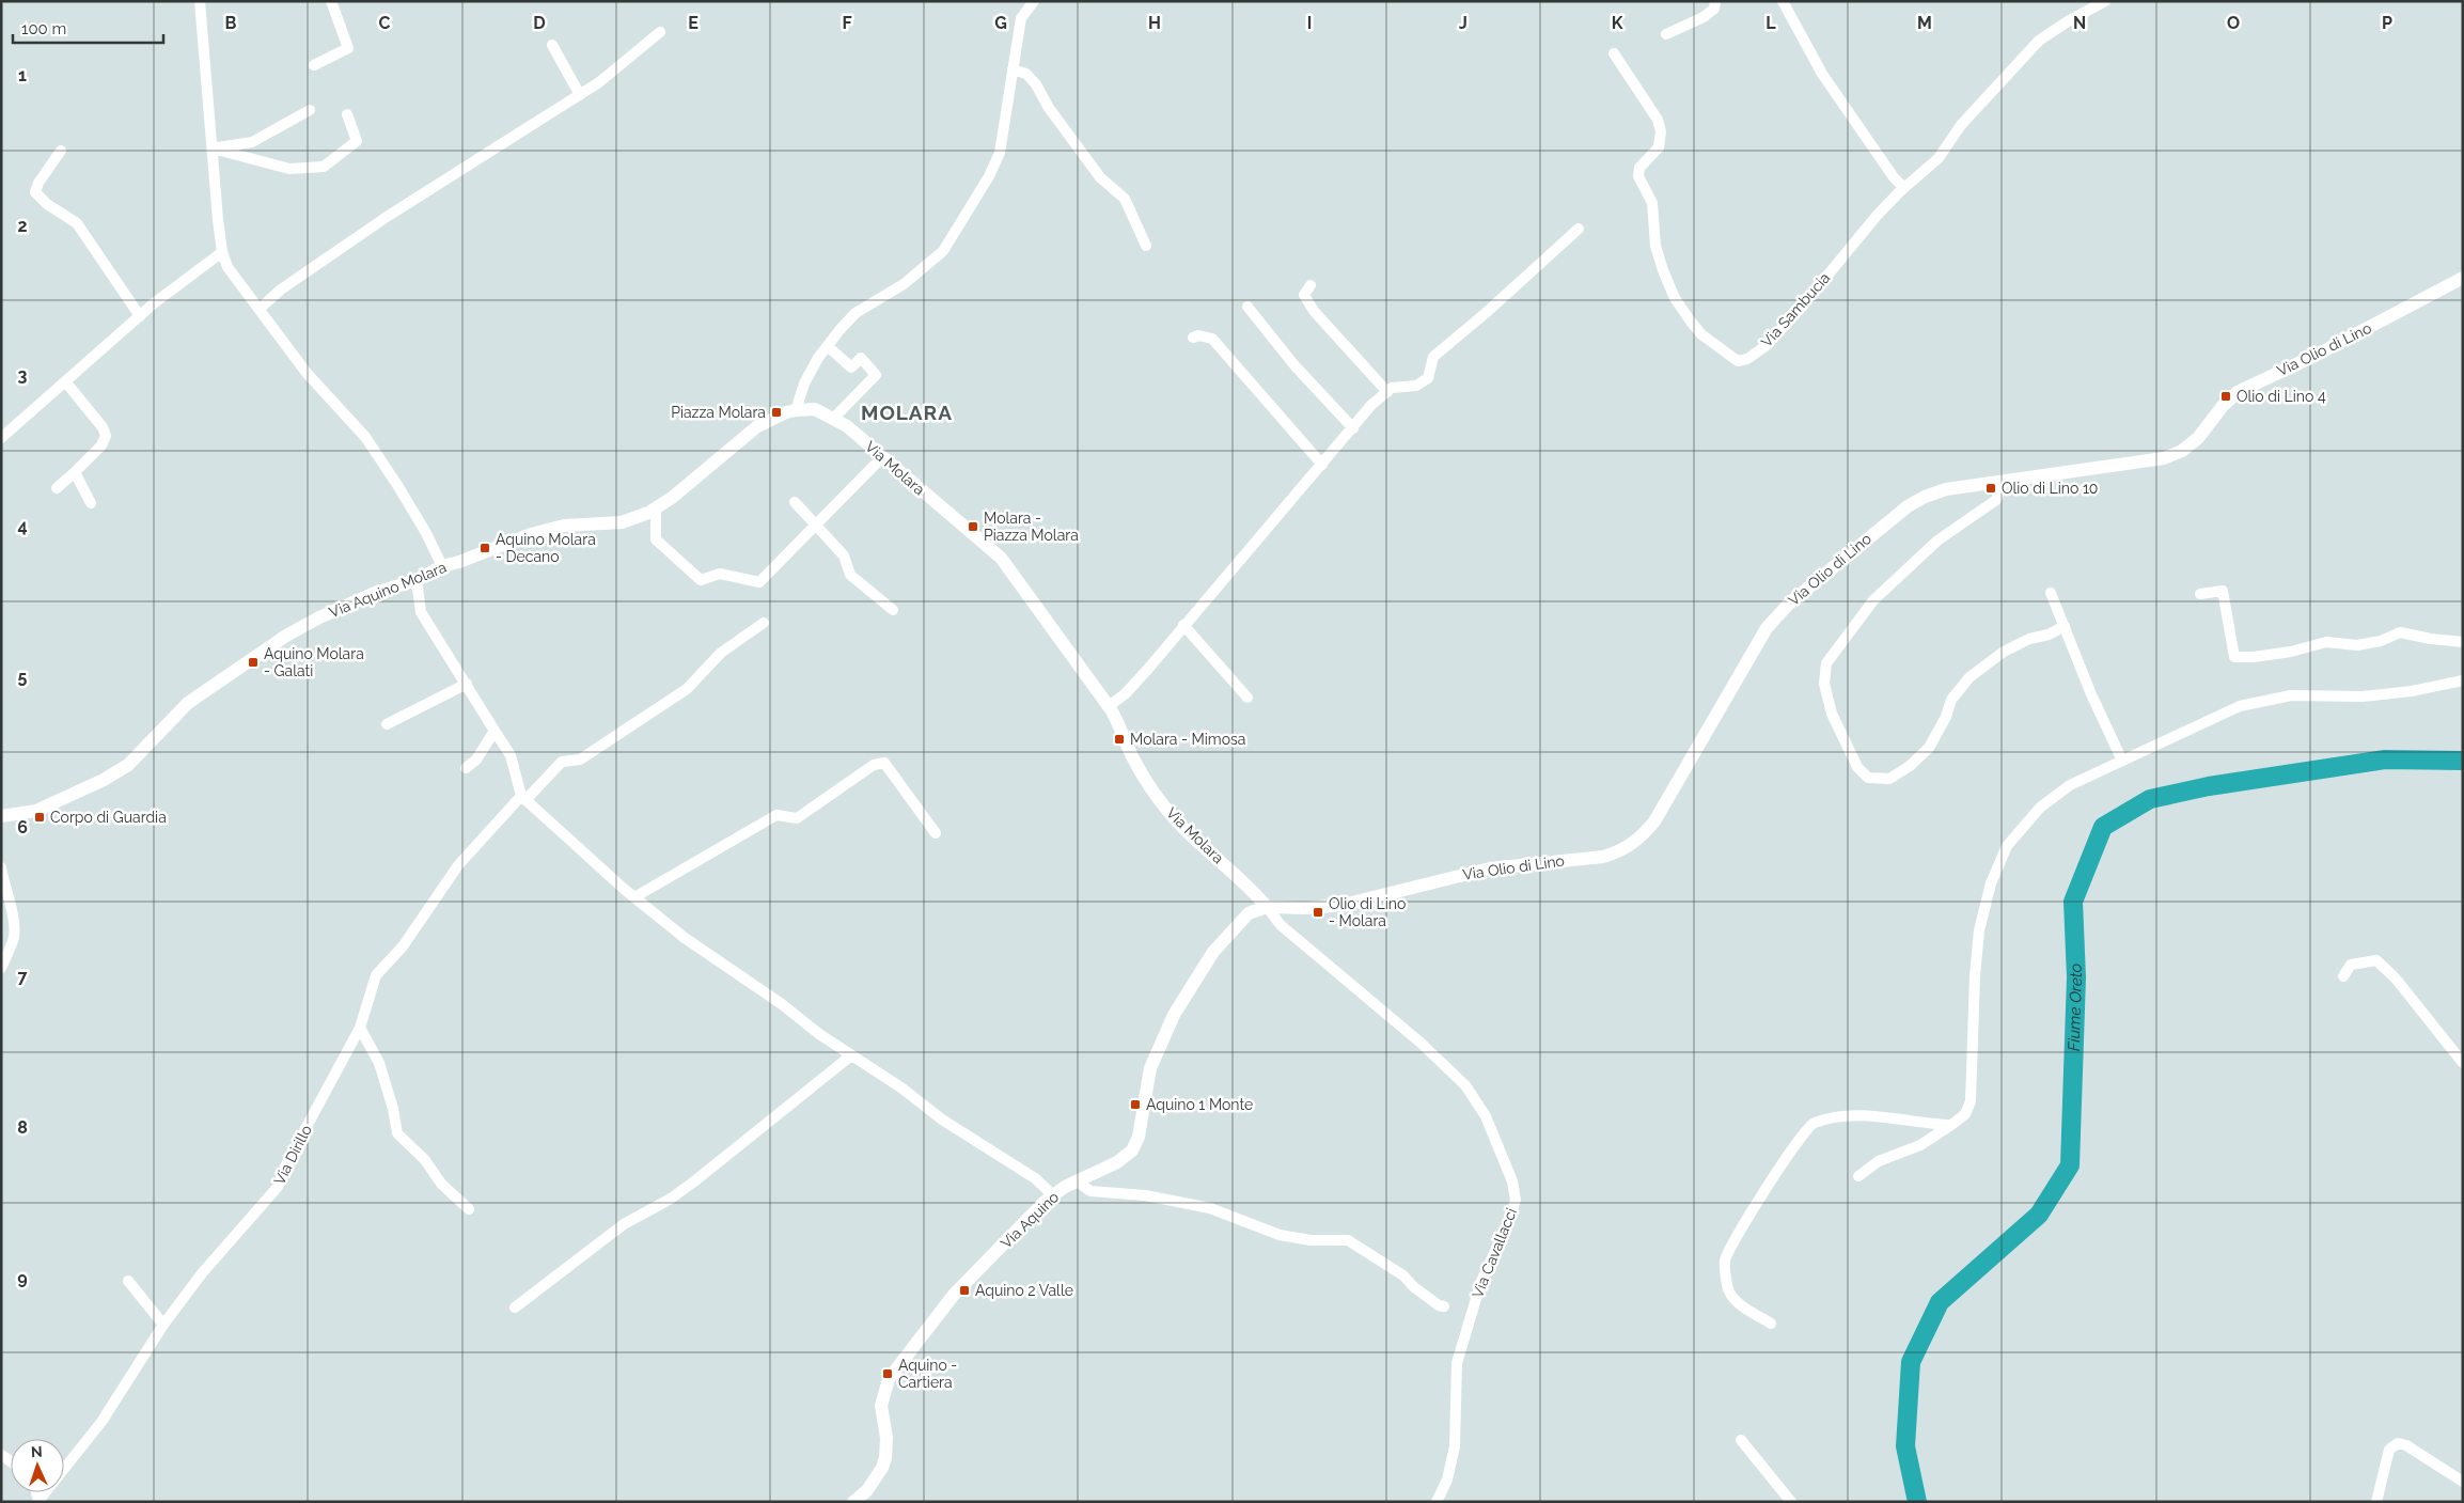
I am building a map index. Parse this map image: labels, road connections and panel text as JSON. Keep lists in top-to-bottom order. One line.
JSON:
{"streets":{"street":["Via Sambucia","Via Olio di Lino","Via Molara","Via Aquino Molara","Via Dirillo","Via Aquino","Via Cavallacci"]},"crossings":[["Via Olio di Lino","Via Molara"],["Via Olio di Lino","Via Aquino"],["Via Olio di Lino","Via Cavallacci"],["Via Molara","Via Aquino Molara"],["Via Molara","Via Aquino"],["Via Molara","Via Cavallacci"],["Via Aquino","Via Cavallacci"]],"districts":["MOLARA"],"water":["Fiume Oreto"],"places":{"transit":["Olio di Lino 4","Piazza Molara","Olio di Lino 10","Molara - Piazza Molara","Aquino Molara - Decano","Aquino Molara - Galati","Molara - Mimosa","Corpo di Guardia","Olio di Lino - Molara","Aquino 1 Monte","Aquino 2 Valle","Aquino - Cartiera"]},"scale_bar":"100 m","north":"top","grid":{"columns":["B","C","D","E","F","G","H","I","J","K","L","M","N","O","P"],"rows":["1","2","3","4","5","6","7","8","9"]}}
